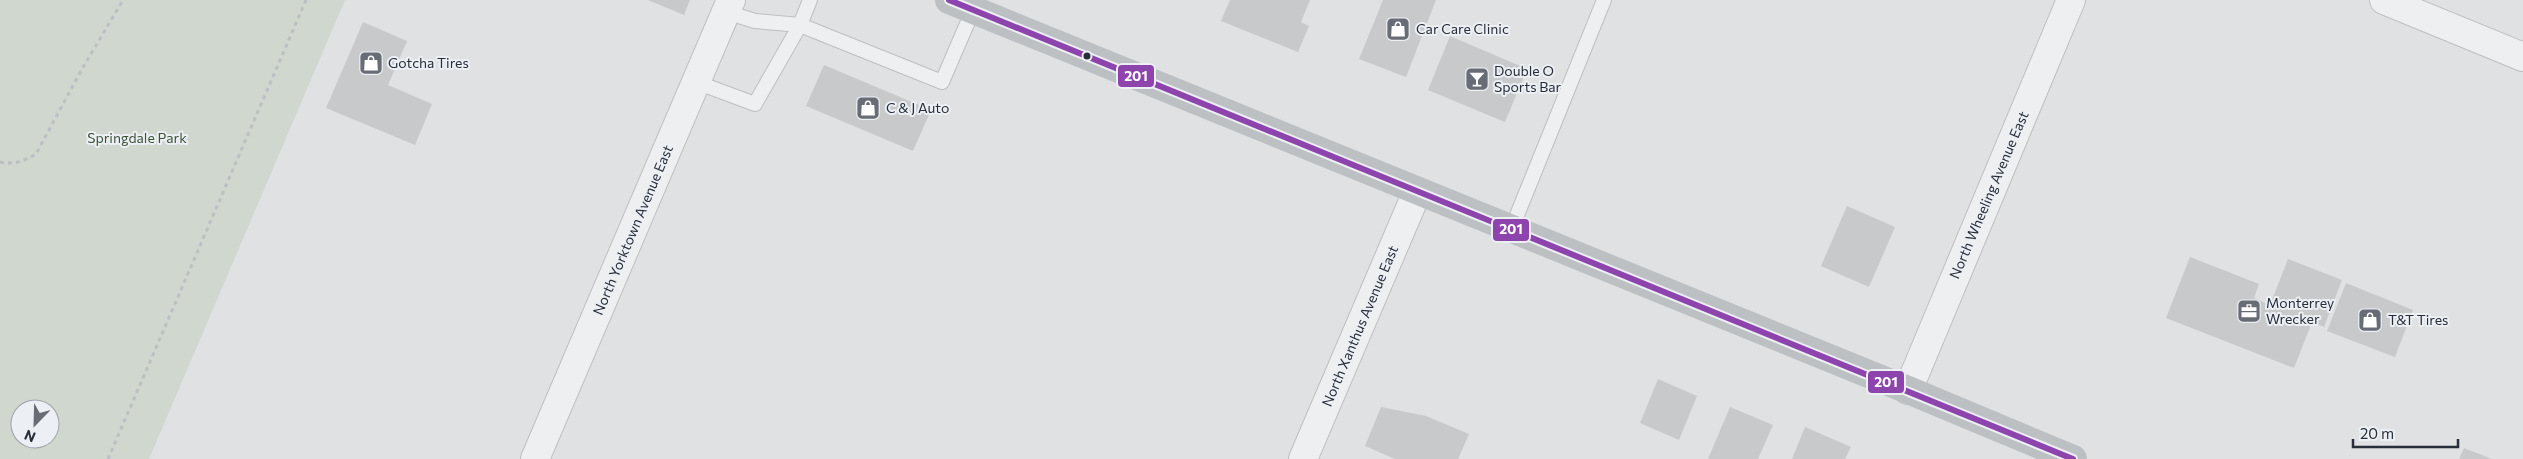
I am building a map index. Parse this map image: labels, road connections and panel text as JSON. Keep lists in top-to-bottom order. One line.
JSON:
{"streets":{"street":["North Wheeling Avenue East","North Yorktown Avenue East","North Xanthus Avenue East"]},"parks":["Springdale Park"],"places":{"shop":["Car Care Clinic","Gotcha Tires","C & J Auto","T&T Tires"],"bar":["Double O Sports Bar"],"office":["Monterrey Wrecker"]},"lines":["transit line 201"],"scale_bar":"20 m","north":"bottom left"}
